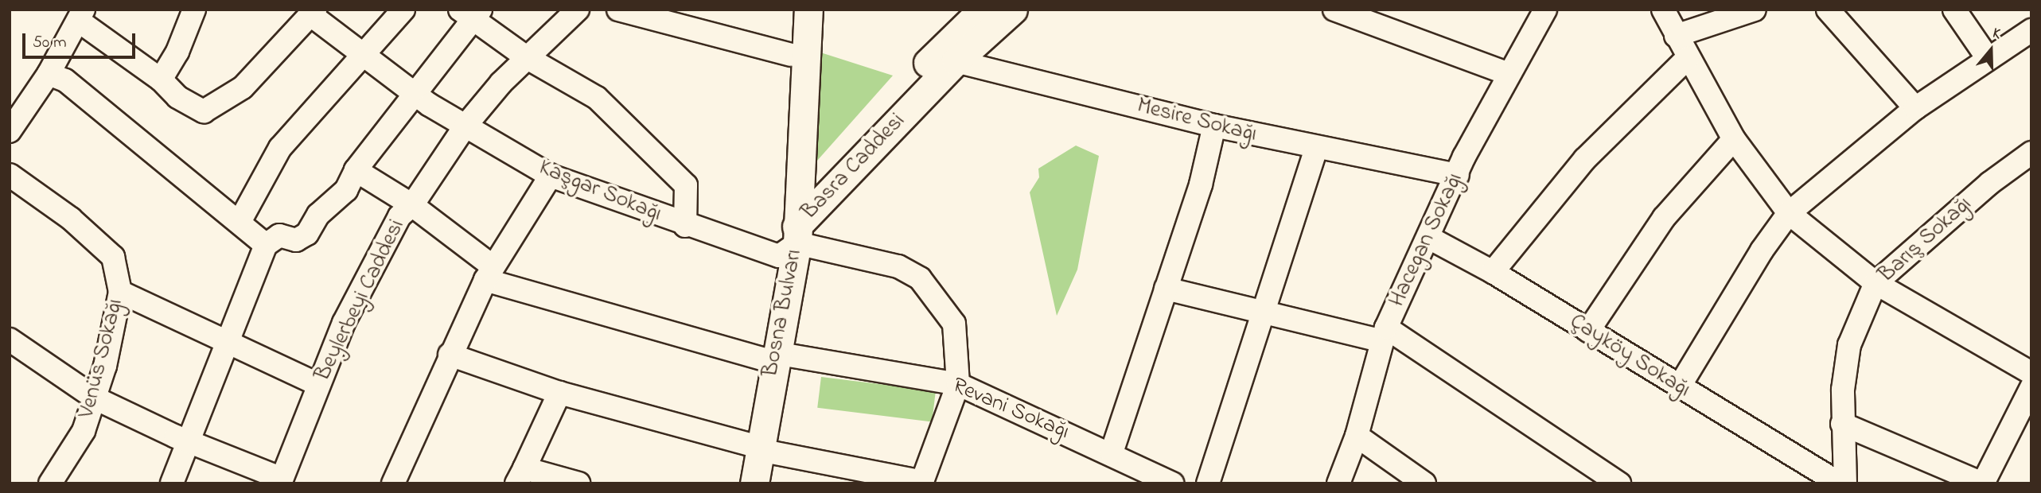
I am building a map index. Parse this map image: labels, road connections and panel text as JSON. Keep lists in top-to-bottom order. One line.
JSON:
{"streets":{"main road":["Basra Caddesi","Bosna Bulvarı"],"street":["Mesire Sokağı","Kaşgar Sokağı","Hacegan Sokağı","Barış Sokağı","Beylerbeyi Caddesi","Çayköy Sokağı","Venüs Sokağı","Revani Sokağı"]},"crossings":[["Mesire Sokağı","Basra Caddesi"],["Mesire Sokağı","Hacegan Sokağı"],["Basra Caddesi","Kaşgar Sokağı"],["Basra Caddesi","Bosna Bulvarı"],["Kaşgar Sokağı","Beylerbeyi Caddesi"],["Kaşgar Sokağı","Bosna Bulvarı"],["Kaşgar Sokağı","Revani Sokağı"],["Hacegan Sokağı","Çayköy Sokağı"],["Barış Sokağı","Çayköy Sokağı"],["Bosna Bulvarı","Revani Sokağı"]],"scale_bar":"50 m","north":"top"}
